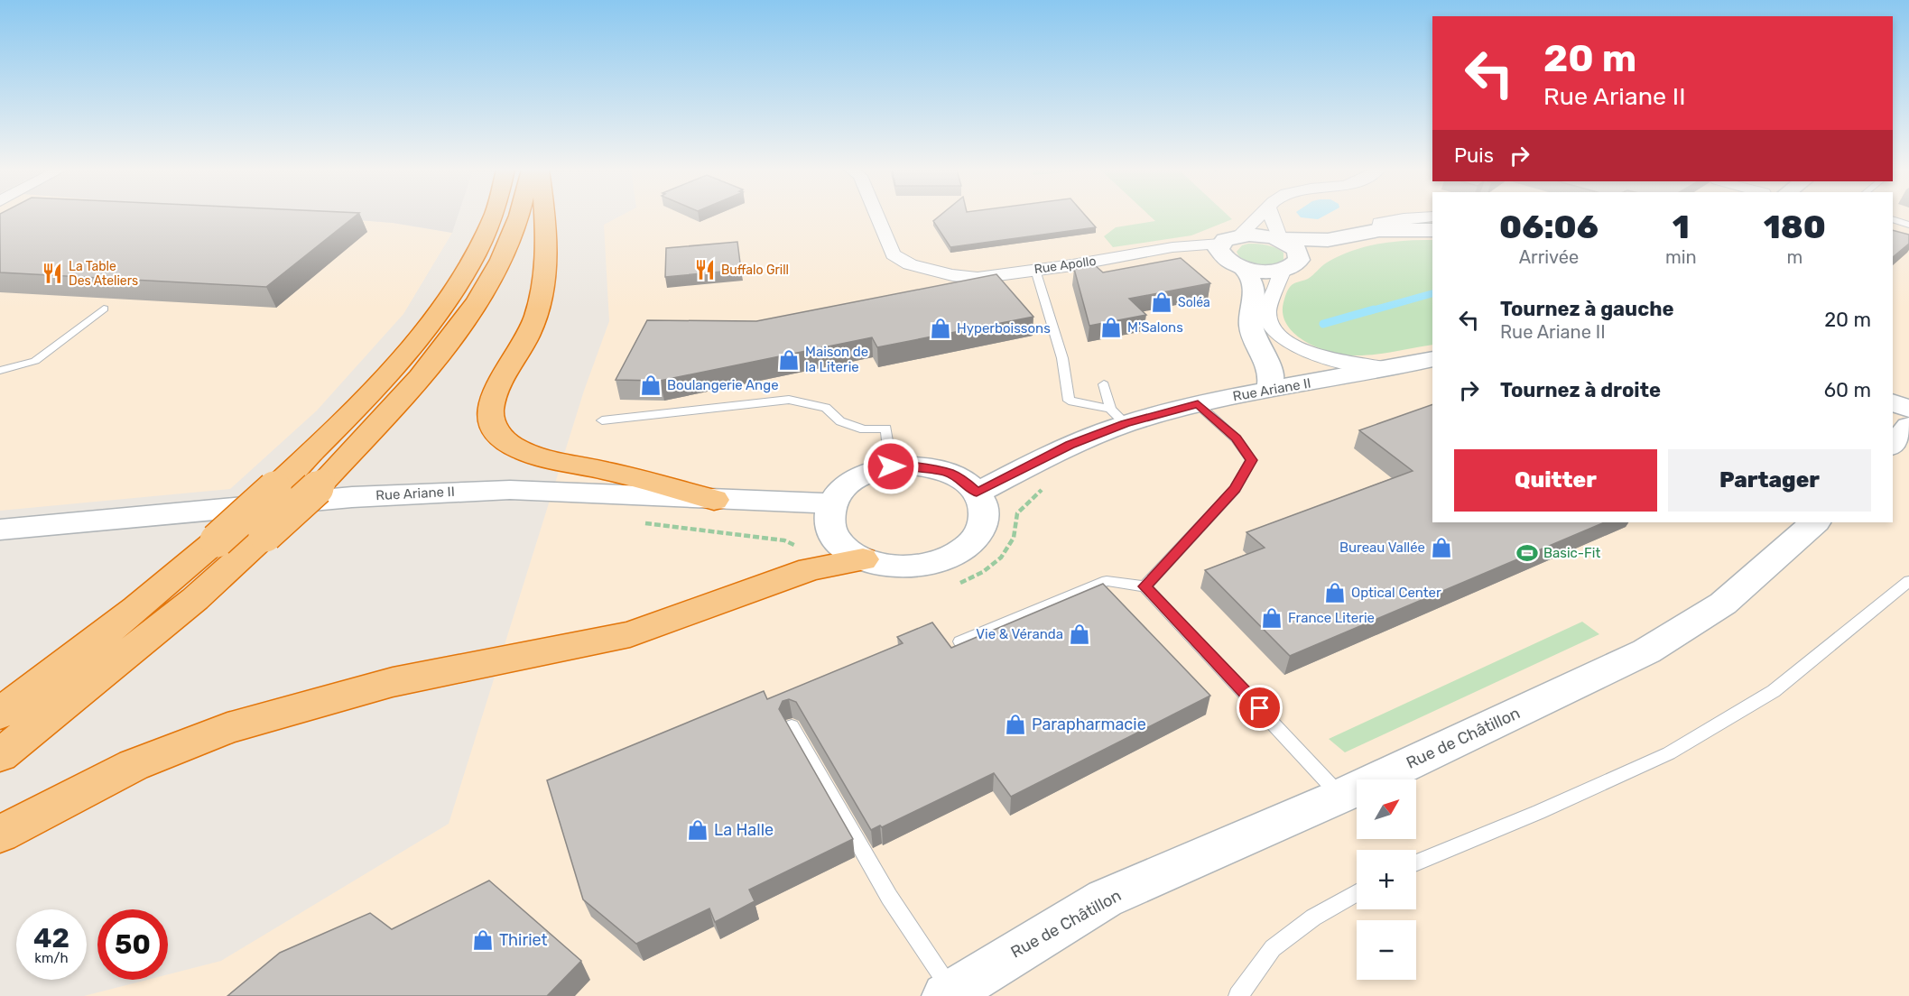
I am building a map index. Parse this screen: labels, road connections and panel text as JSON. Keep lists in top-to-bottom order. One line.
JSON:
{"streets":{"main road":["Rue Ariane II","Rue de Châtillon"],"street":["Rue Apollo"]},"places":{"restaurant":["Buffalo Grill","La Table Des Ateliers"],"shop":["Soléa","M'Salons","Hyperboissons","Maison de la Literie","Boulangerie Ange","Bureau Vallée","Optical Center","France Literie","Vie & Véranda","Parapharmacie","La Halle","Thiriet"],"sports":["Basic-Fit"]},"north":"top right","page":{"turn":["20 m","Rue Ariane II"],"then":"Puis","eta":["06:06","Arrivée","1","min","180","m"],"list":[{"name":"Tournez à gauche","note":"Rue Ariane II","value":"20 m"},{"name":"Tournez à droite","value":"60 m"}],"buttons":["Quitter","Partager"],"map_buttons":["+","−"],"speed":"42 km/h","limit":"50"}}
